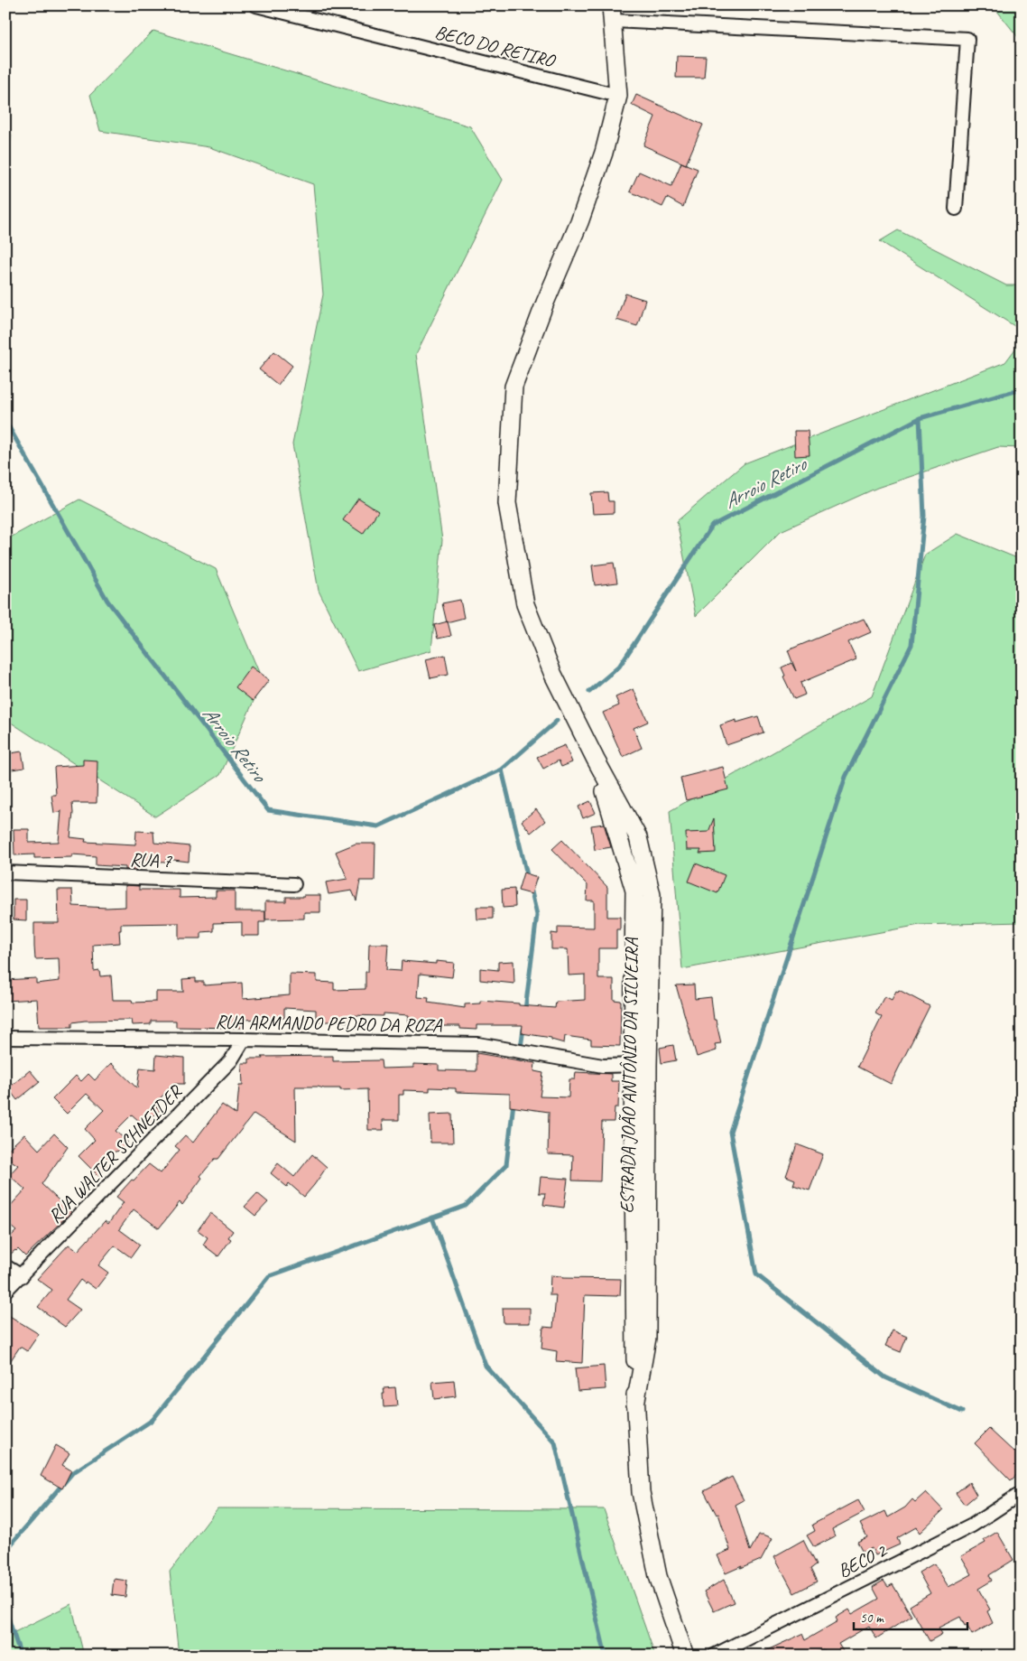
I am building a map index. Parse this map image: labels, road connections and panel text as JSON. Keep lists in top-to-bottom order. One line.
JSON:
{"streets":{"main road":["ESTRADA JOÃO ANTÔNIO DA SILVEIRA"],"street":["BECO DO RETIRO","RUA 7","RUA ARMANDO PEDRO DA ROZA","RUA WALTER SCHNEIDER","BECO 2"]},"crossings":[["BECO DO RETIRO","ESTRADA JOÃO ANTÔNIO DA SILVEIRA"],["RUA ARMANDO PEDRO DA ROZA","ESTRADA JOÃO ANTÔNIO DA SILVEIRA"],["RUA ARMANDO PEDRO DA ROZA","RUA WALTER SCHNEIDER"]],"water":["Arroio Retiro"],"scale_bar":"50 m"}
